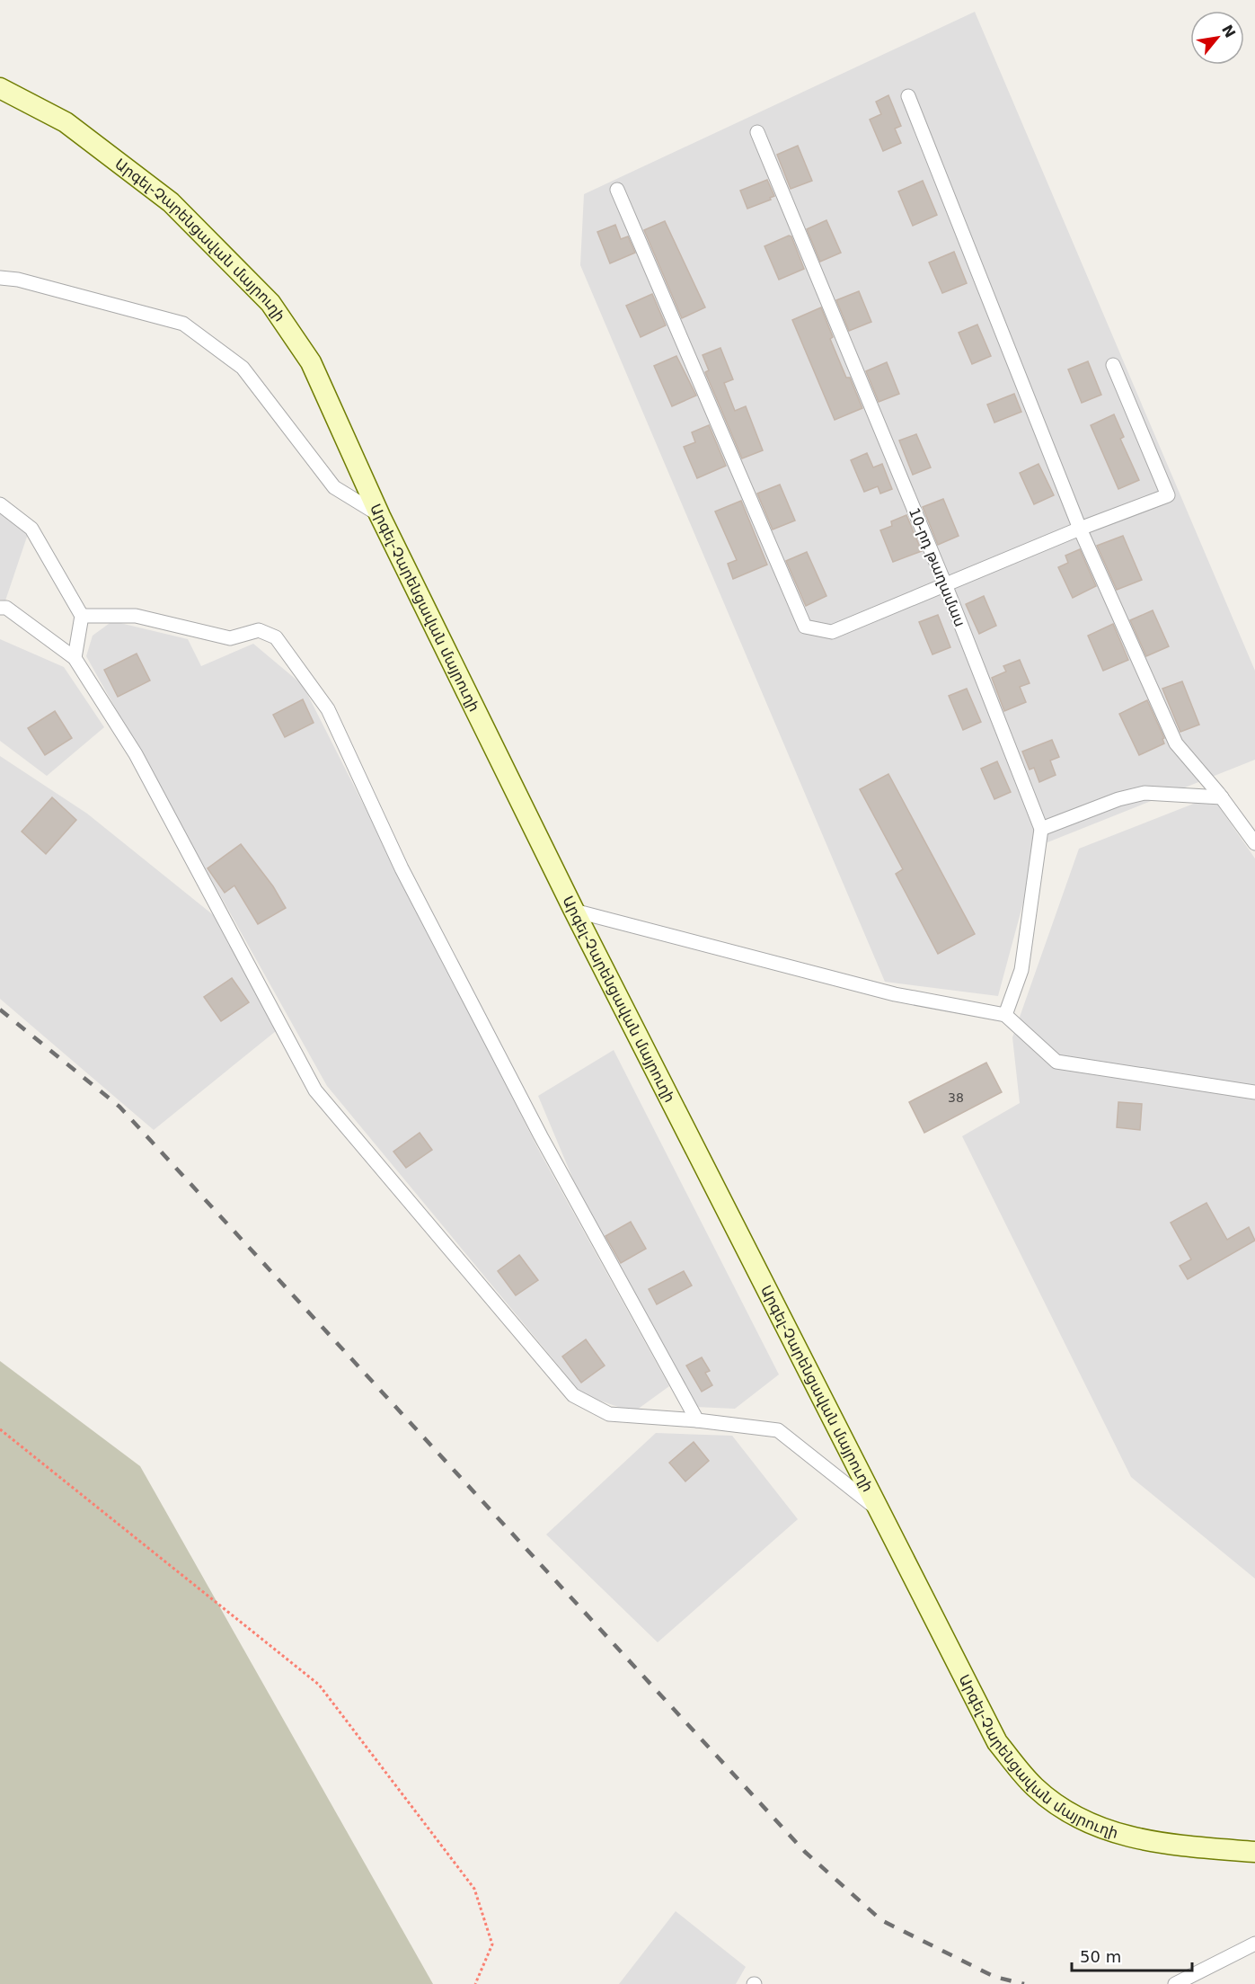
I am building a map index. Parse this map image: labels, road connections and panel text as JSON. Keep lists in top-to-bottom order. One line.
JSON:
{"streets":{"main road":["Արգել-Չարենցավան մայրուղի"],"street":["10-րդ թաղամաս"]},"house_numbers":["38"],"scale_bar":"50 m","north":"top right"}
